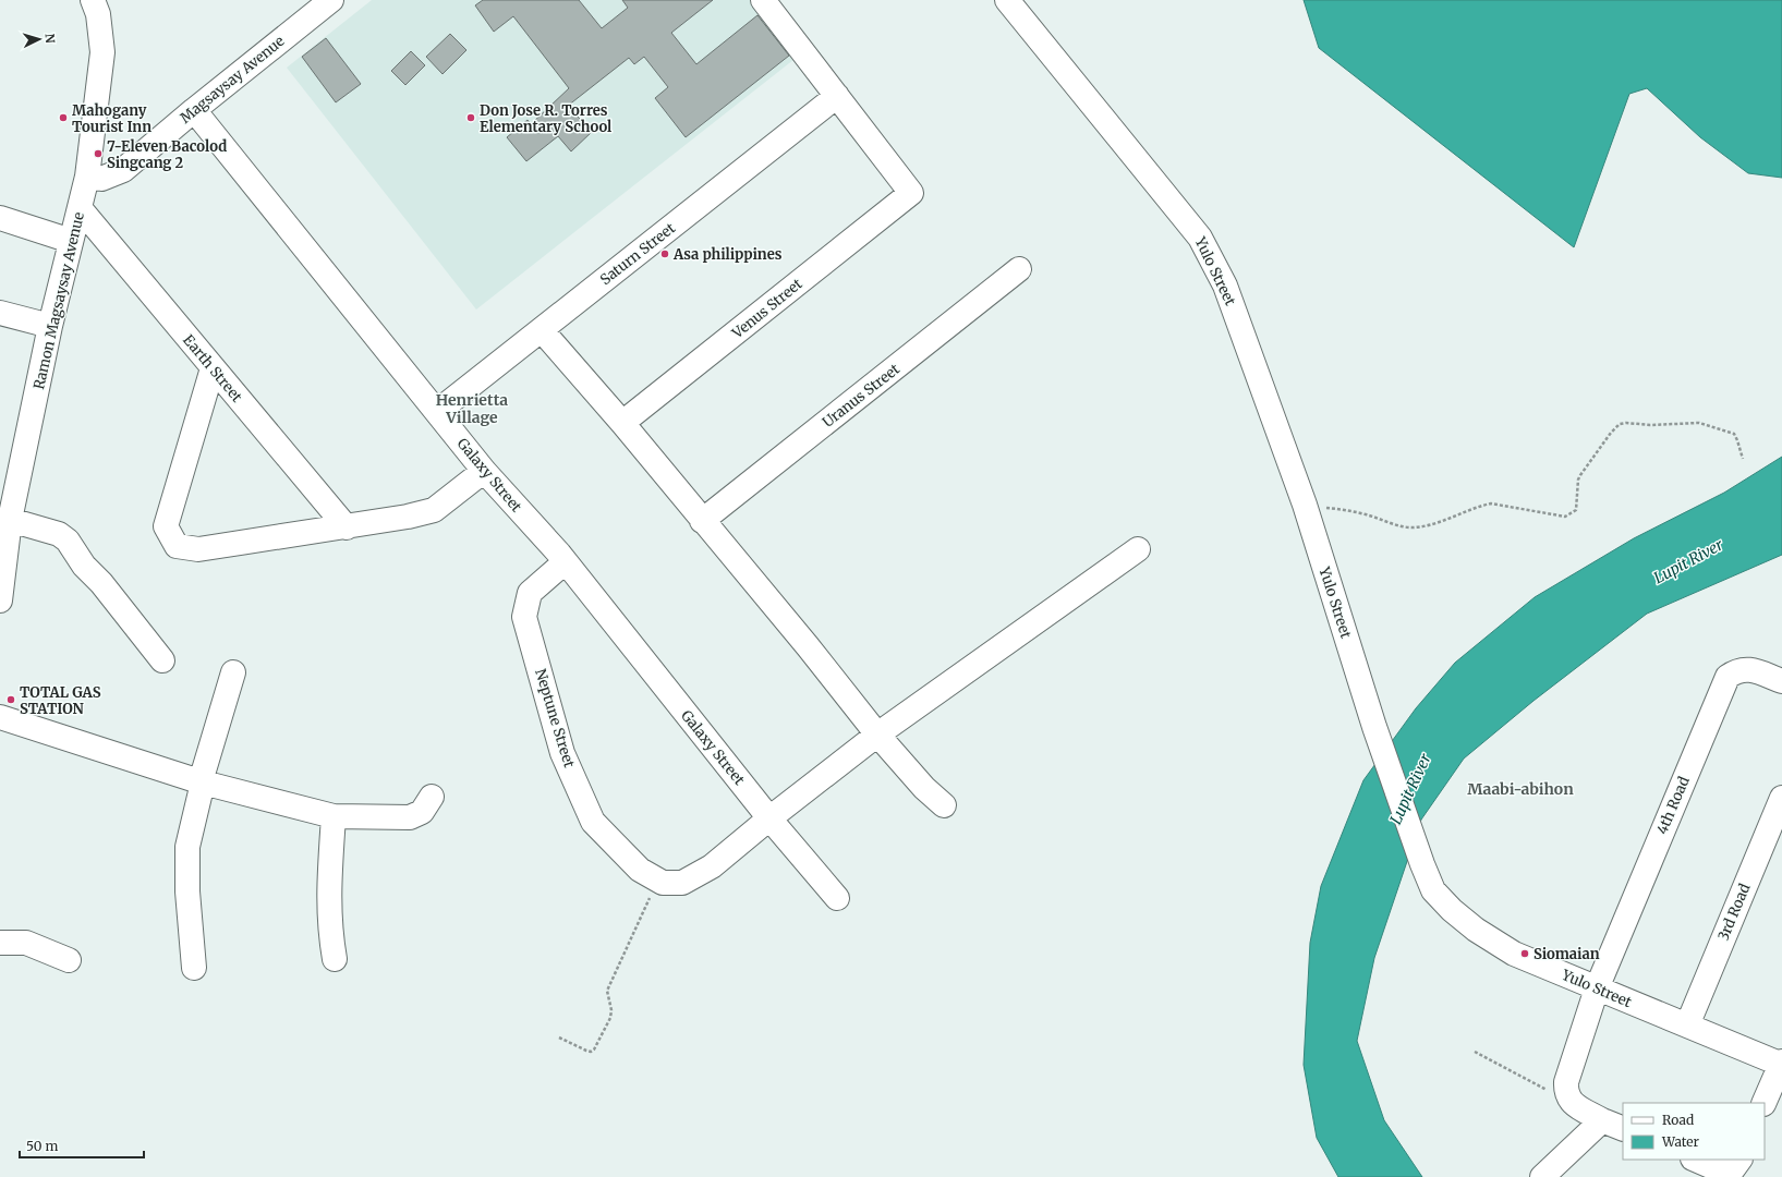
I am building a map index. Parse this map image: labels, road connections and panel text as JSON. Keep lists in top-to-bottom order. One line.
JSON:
{"streets":{"street":["Magsaysay Avenue","Saturn Street","Yulo Street","Ramon Magsaysay Avenue","Venus Street","Earth Street","Uranus Street","Galaxy Street","Neptune Street","4th Road","3rd Road"]},"crossings":[["Magsaysay Avenue","Ramon Magsaysay Avenue"],["Magsaysay Avenue","Galaxy Street"],["Saturn Street","Venus Street"],["Saturn Street","Galaxy Street"],["Yulo Street","4th Road"],["Yulo Street","3rd Road"],["Ramon Magsaysay Avenue","Earth Street"],["Galaxy Street","Neptune Street"]],"districts":["Henrietta Village","Maabi-abihon"],"water":["Lupit River"],"places":["Mahogany Tourist Inn","Don Jose R. Torres Elementary School","7-Eleven Bacolod Singcang 2","Asa philippines","TOTAL GAS STATION","Siomaian"],"legend":["Road","Water"],"scale_bar":"50 m","north":"right"}
